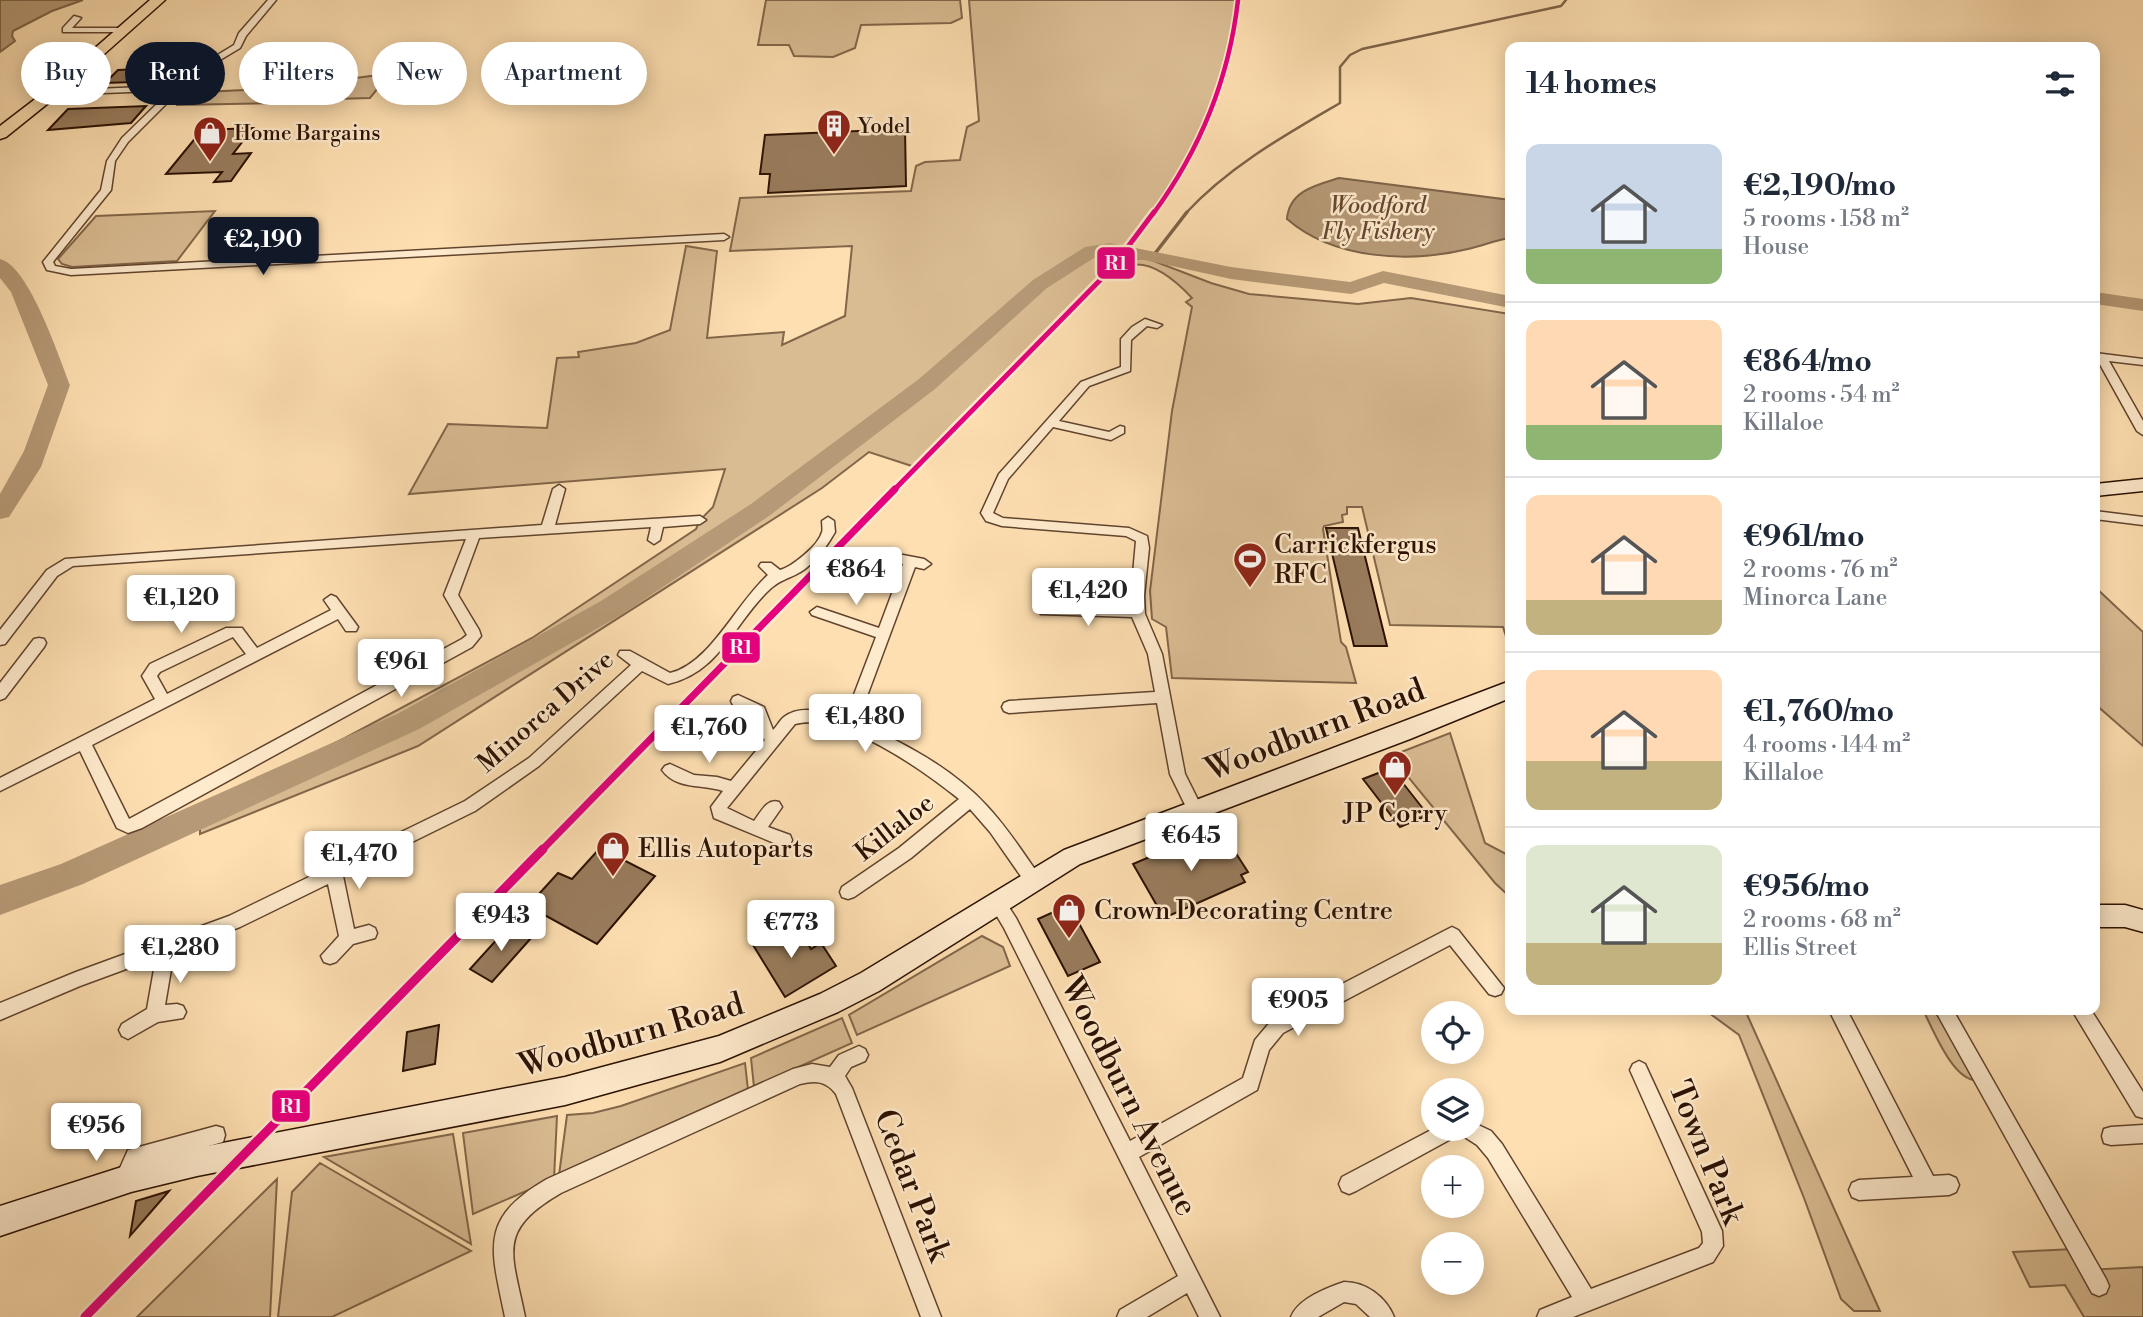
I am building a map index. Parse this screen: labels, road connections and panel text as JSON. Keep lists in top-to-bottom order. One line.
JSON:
{"streets":{"street":["Minorca Drive","Woodburn Road","Killaloe","Woodburn Avenue","Town Park","Cedar Park"]},"crossings":[["Woodburn Road","Killaloe"],["Woodburn Road","Woodburn Avenue"]],"water":["Woodford Fly Fishery"],"places":{"building":["Yodel"],"shop":["Home Bargains","JP Corry","Ellis Autoparts","Crown Decorating Centre"],"sports":["Carrickfergus RFC"]},"lines":["transit line R1"],"page":{"chip":["Buy","Rent","Filters","New","Apartment"],"heading":"14 homes","list":[{"name":"€2,190/mo","note":"5 rooms · 158 m² · House"},{"name":"€864/mo","note":"2 rooms · 54 m² · Killaloe"},{"name":"€961/mo","note":"2 rooms · 76 m² · Minorca Lane"},{"name":"€1,760/mo","note":"4 rooms · 144 m² · Killaloe"},{"name":"€956/mo","note":"2 rooms · 68 m² · Ellis Street"}],"price":["€2,190","€864","€1,420","€1,120","€961","€1,480","€1,760","€645","€1,470","€943","€773","€1,280","€905","€956"],"map_buttons":["+","−"]}}
